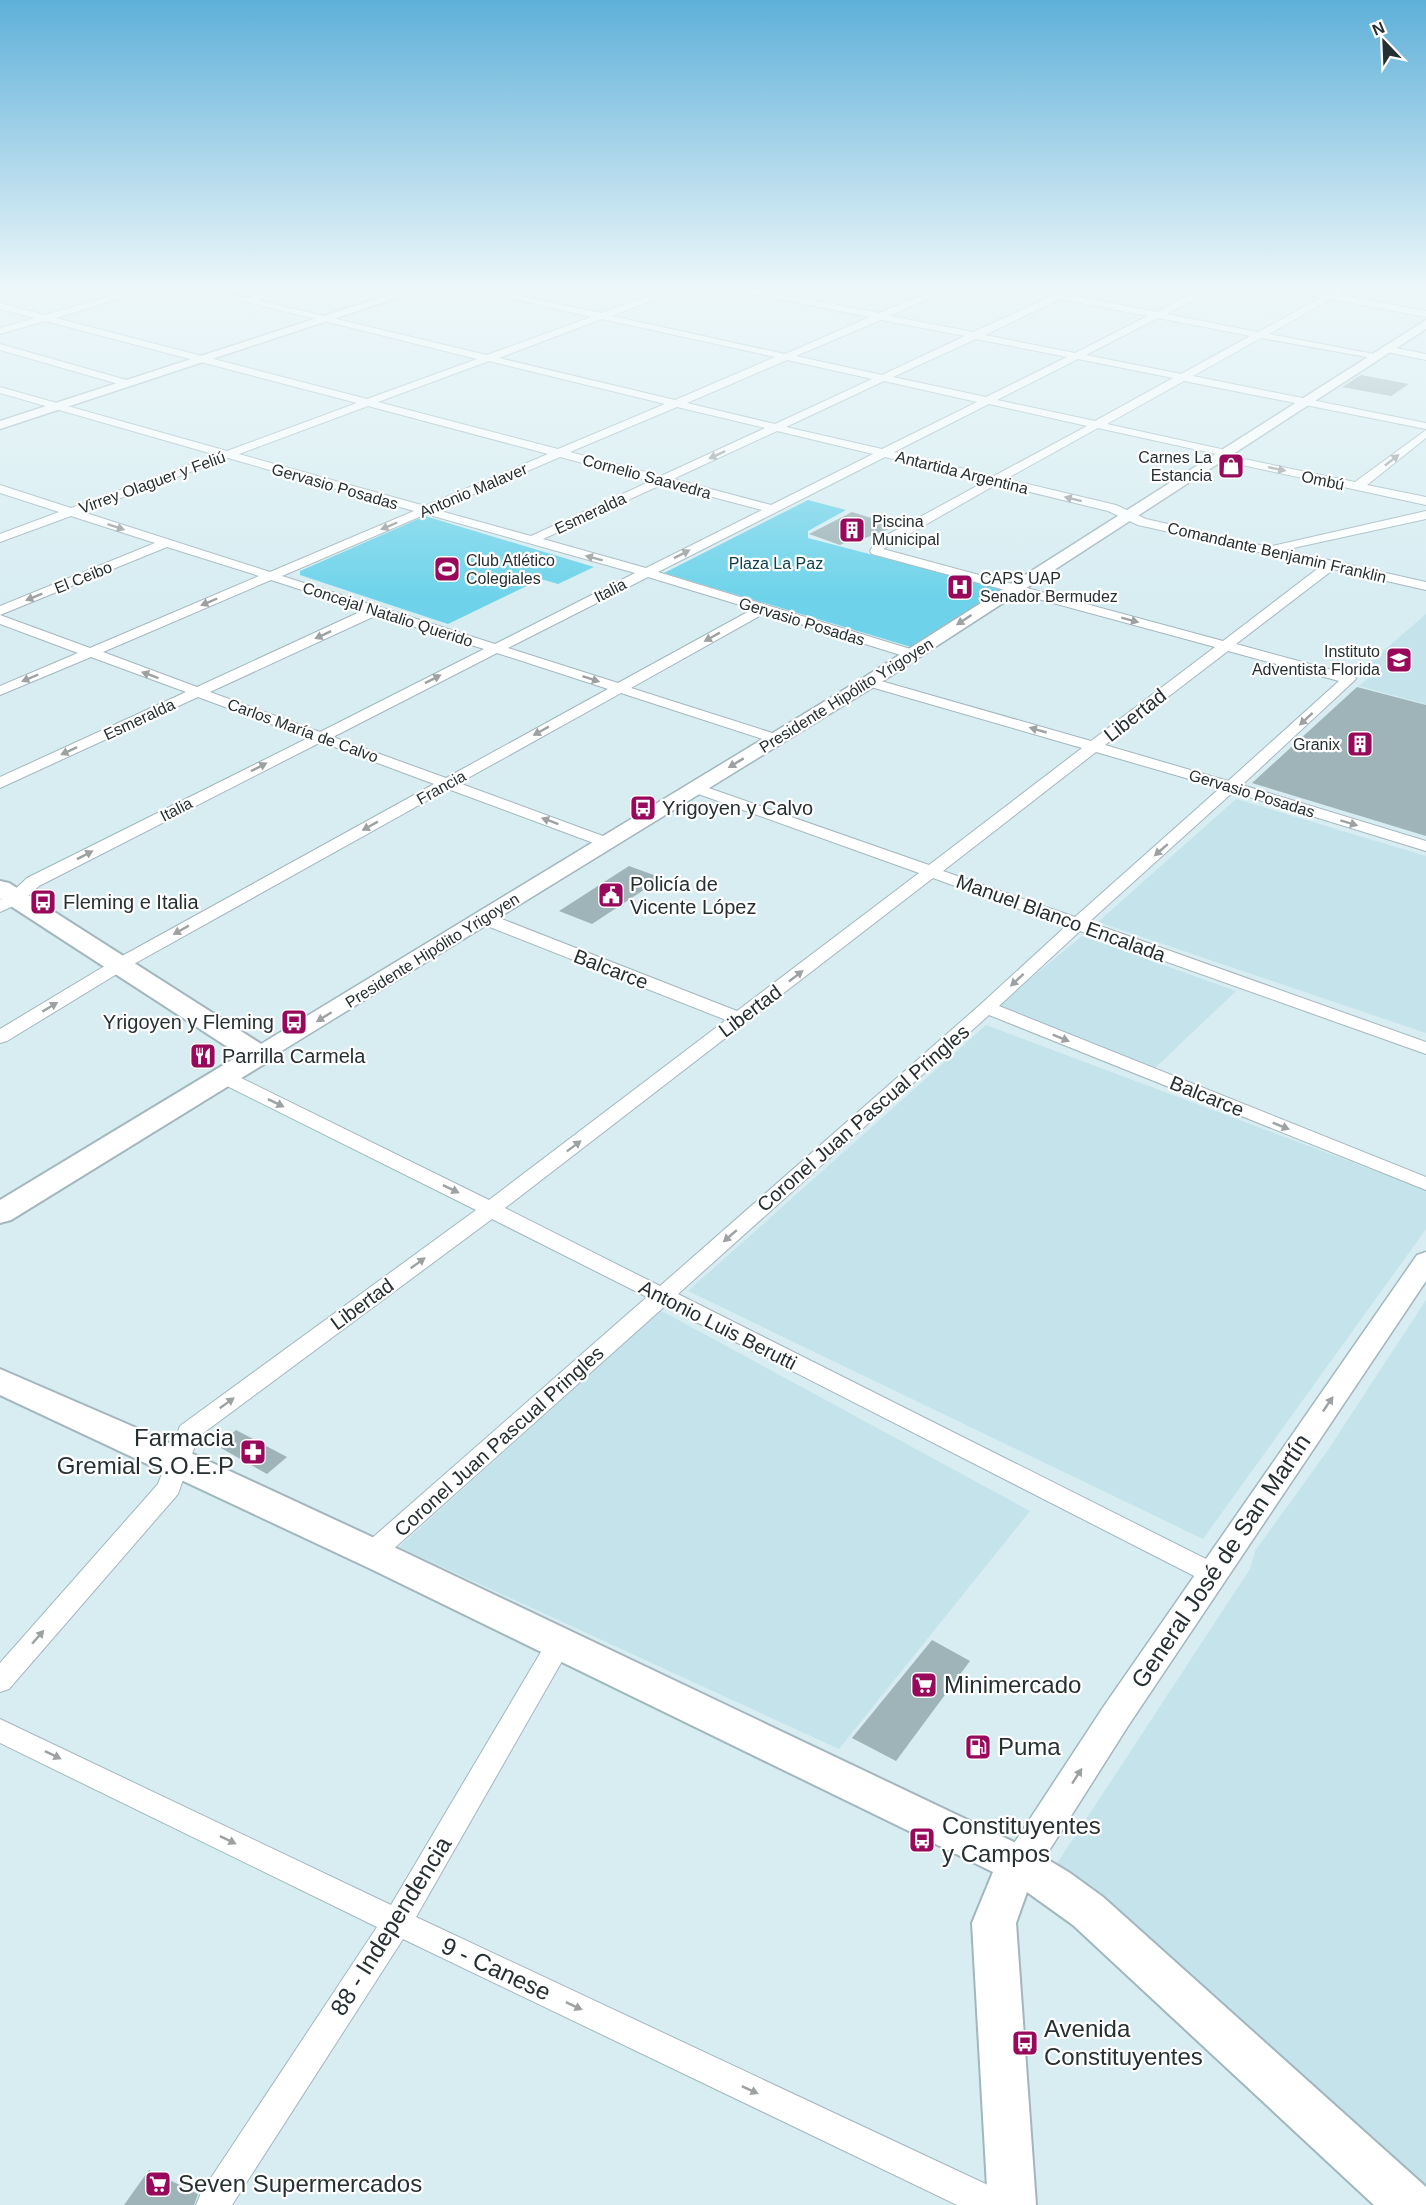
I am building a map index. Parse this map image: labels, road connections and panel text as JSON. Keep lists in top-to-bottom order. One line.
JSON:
{"streets":{"street":["Antartida Argentina","Cornelio Saavedra","Ombú","Virrey Olaguer y Feliú","Gervasio Posadas","Antonio Malaver","Esmeralda","Comandante Benjamin Franklin","El Ceibo","Italia","Concejal Natalio Querido","Presidente Hipólito Yrigoyen","Libertad","Carlos María de Calvo","Francia","Manuel Blanco Encalada","Balcarce","Coronel Juan Pascual Pringles","Antonio Luis Berutti","General José de San Martín","88 - Independencia","9 - Canese"]},"crossings":[["Antartida Argentina","Antonio Malaver"],["Antartida Argentina","Esmeralda"],["Antartida Argentina","Comandante Benjamin Franklin"],["Antartida Argentina","Italia"],["Antartida Argentina","Presidente Hipólito Yrigoyen"],["Cornelio Saavedra","Virrey Olaguer y Feliú"],["Cornelio Saavedra","Antonio Malaver"],["Cornelio Saavedra","Esmeralda"],["Cornelio Saavedra","Italia"],["Ombú","Italia"],["Ombú","Presidente Hipólito Yrigoyen"],["Virrey Olaguer y Feliú","Gervasio Posadas"],["Virrey Olaguer y Feliú","Concejal Natalio Querido"],["Gervasio Posadas","Antonio Malaver"],["Gervasio Posadas","Esmeralda"],["Gervasio Posadas","Italia"],["Gervasio Posadas","Presidente Hipólito Yrigoyen"],["Gervasio Posadas","Libertad"],["Gervasio Posadas","Francia"],["Gervasio Posadas","Coronel Juan Pascual Pringles"],["Antonio Malaver","Concejal Natalio Querido"],["Antonio Malaver","Carlos María de Calvo"],["Esmeralda","Concejal Natalio Querido"],["Esmeralda","Carlos María de Calvo"],["Comandante Benjamin Franklin","Presidente Hipólito Yrigoyen"],["Comandante Benjamin Franklin","Libertad"],["El Ceibo","Concejal Natalio Querido"],["Italia","Concejal Natalio Querido"],["Italia","Carlos María de Calvo"],["Concejal Natalio Querido","Presidente Hipólito Yrigoyen"],["Concejal Natalio Querido","Francia"],["Presidente Hipólito Yrigoyen","Carlos María de Calvo"],["Presidente Hipólito Yrigoyen","Manuel Blanco Encalada"],["Presidente Hipólito Yrigoyen","Balcarce"],["Libertad","Manuel Blanco Encalada"],["Libertad","Balcarce"],["Libertad","Coronel Juan Pascual Pringles"],["Libertad","Antonio Luis Berutti"],["Carlos María de Calvo","Francia"],["Manuel Blanco Encalada","Coronel Juan Pascual Pringles"],["Balcarce","Coronel Juan Pascual Pringles"],["Coronel Juan Pascual Pringles","Antonio Luis Berutti"],["Antonio Luis Berutti","General José de San Martín"],["88 - Independencia","9 - Canese"]],"one_way":["Antonio Malaver","Esmeralda","Italia","Presidente Hipólito Yrigoyen","Libertad","Carlos María de Calvo","Balcarce","Coronel Juan Pascual Pringles","General José de San Martín","9 - Canese"],"parks":["Plaza La Paz"],"places":{"shop":["Carnes La Estancia"],"building":["Piscina Municipal","Granix"],"sports":["Club Atlético Colegiales"],"hospital":["CAPS UAP Senador Bermudez"],"school or university":["Instituto Adventista Florida"],"bus stop":["Yrigoyen y Calvo","Fleming e Italia","Yrigoyen y Fleming","Constituyentes y Campos","Avenida Constituyentes"],"public building":["Policía de Vicente López"],"restaurant":["Parrilla Carmela"],"pharmacy":["Farmacia Gremial S.O.E.P"],"supermarket":["Minimercado","Seven Supermercados"],"fuel station":["Puma"]},"north":"top left"}
